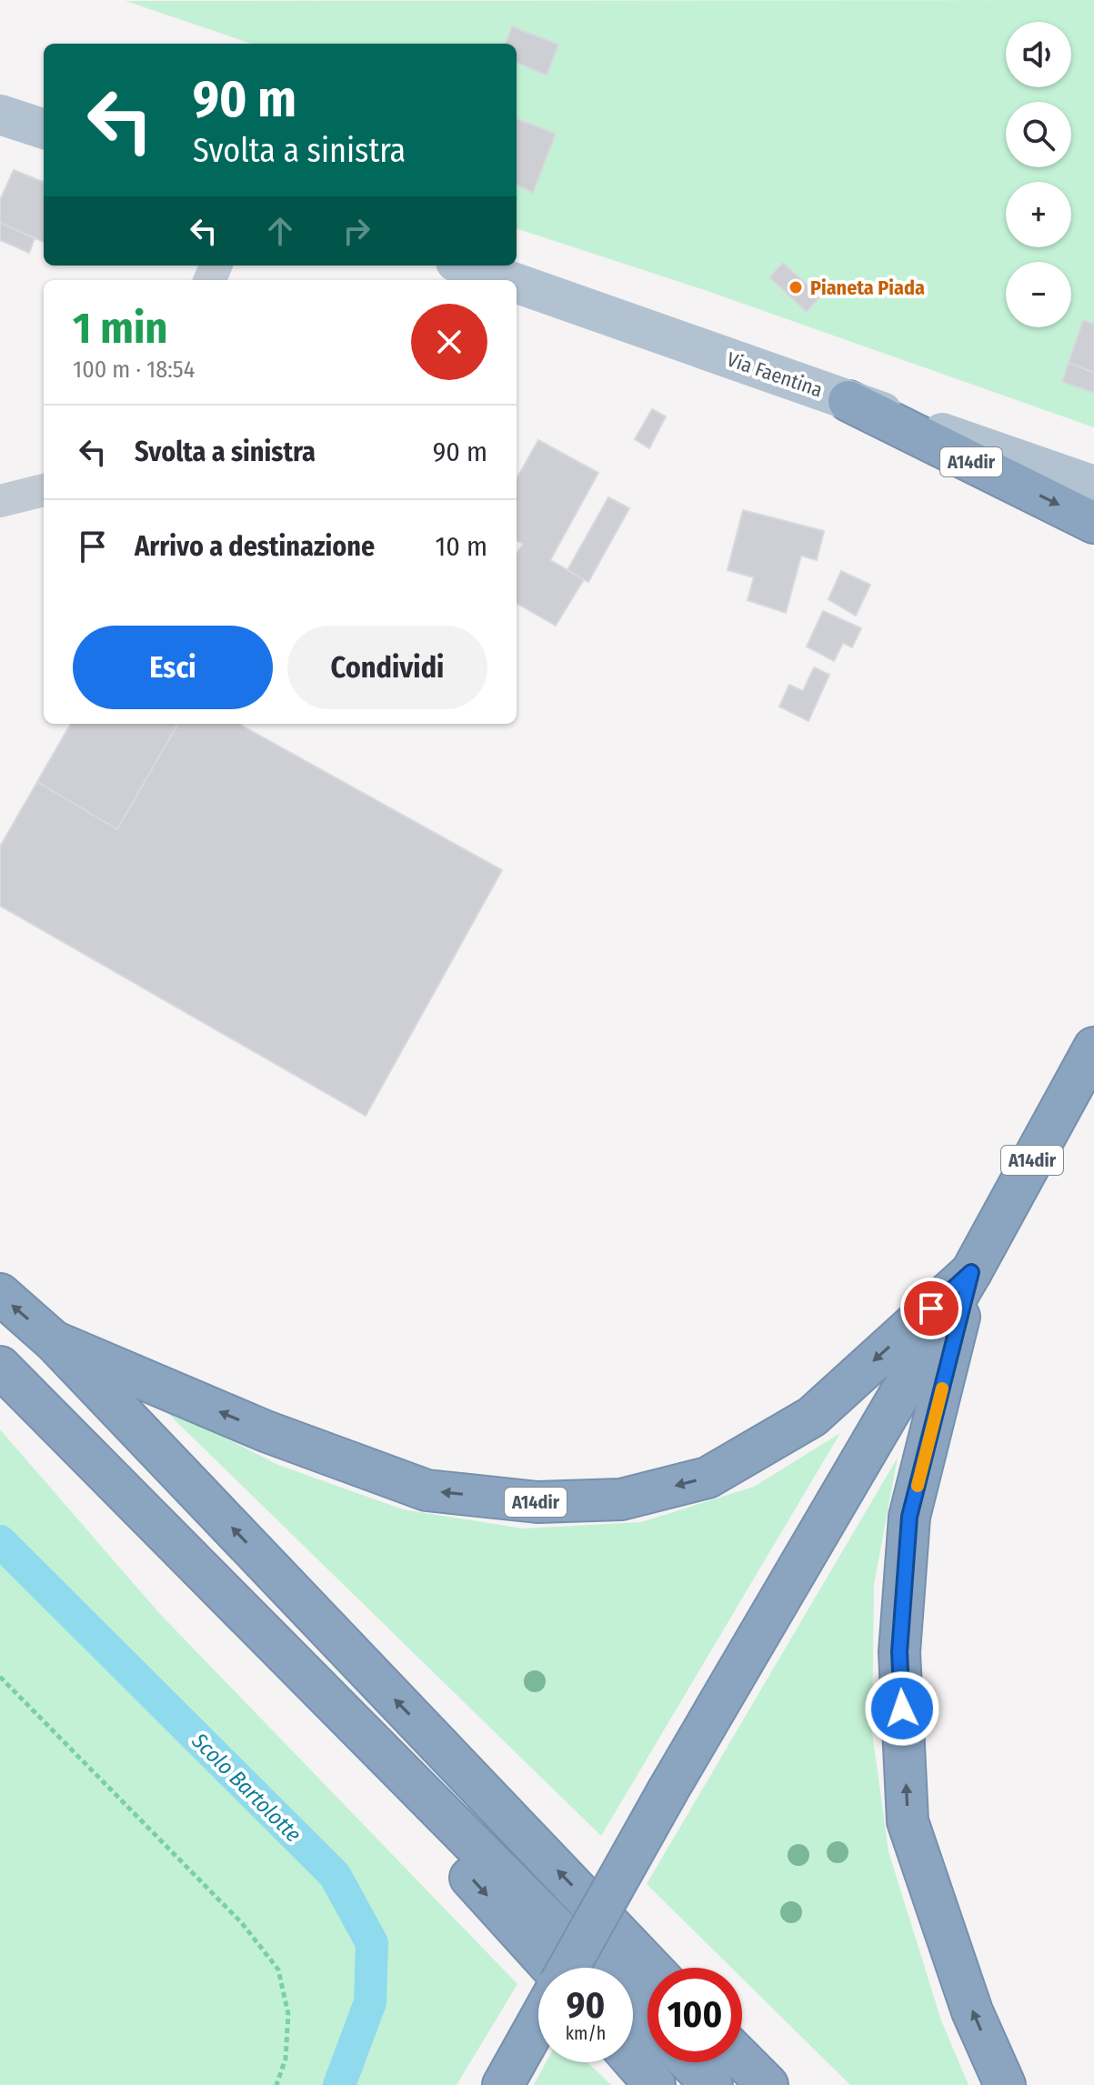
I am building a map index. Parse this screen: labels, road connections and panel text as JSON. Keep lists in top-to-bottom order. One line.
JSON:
{"streets":{"highway":["A14dir"],"main road":["Via Faentina"]},"crossings":[["Via Faentina","A14dir"]],"water":["Scolo Bartolotte"],"places":["Pianeta Piada"],"page":{"map_buttons":["+","−"],"turn":["90 m","Svolta a sinistra"],"heading":["1 min","100 m · 18:54"],"list":[{"name":"Svolta a sinistra","value":"90 m"},{"name":"Arrivo a destinazione","value":"10 m"}],"buttons":["Esci","Condividi"],"speed":"90 km/h","limit":"100"}}
